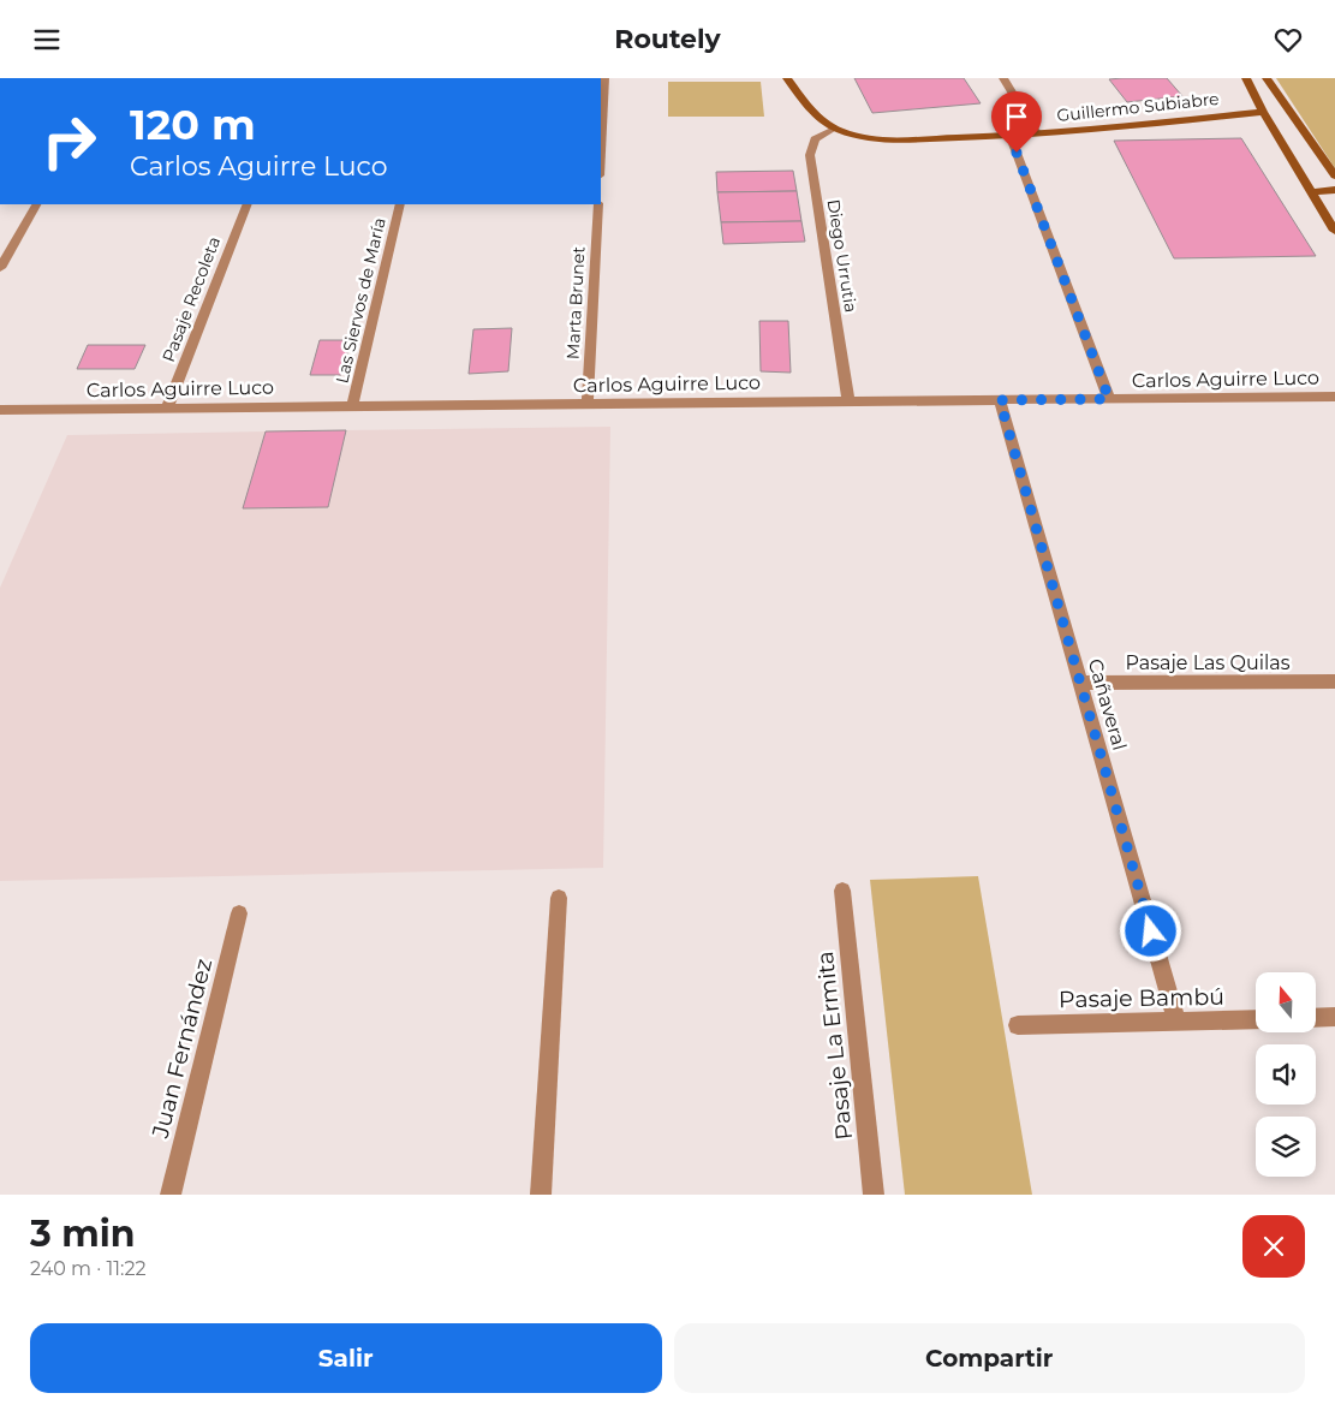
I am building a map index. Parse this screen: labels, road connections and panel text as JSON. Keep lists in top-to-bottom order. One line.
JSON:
{"streets":{"street":["Guillermo Subiabre","Diego Urrutia","Pasaje Recoleta","Las Siervos de María","Marta Brunet","Carlos Aguirre Luco","Pasaje Las Quilas","Cañaveral","Pasaje Bambú","Pasaje La Ermita","Juan Fernández"]},"crossings":[["Guillermo Subiabre","Diego Urrutia"],["Diego Urrutia","Carlos Aguirre Luco"],["Pasaje Recoleta","Carlos Aguirre Luco"],["Las Siervos de María","Carlos Aguirre Luco"],["Marta Brunet","Carlos Aguirre Luco"],["Carlos Aguirre Luco","Cañaveral"],["Pasaje Las Quilas","Cañaveral"],["Cañaveral","Pasaje Bambú"]],"north":"top","page":{"header":"Routely","turn":["120 m","Carlos Aguirre Luco"],"heading":["3 min","240 m · 11:22"],"buttons":["Salir","Compartir"]}}
